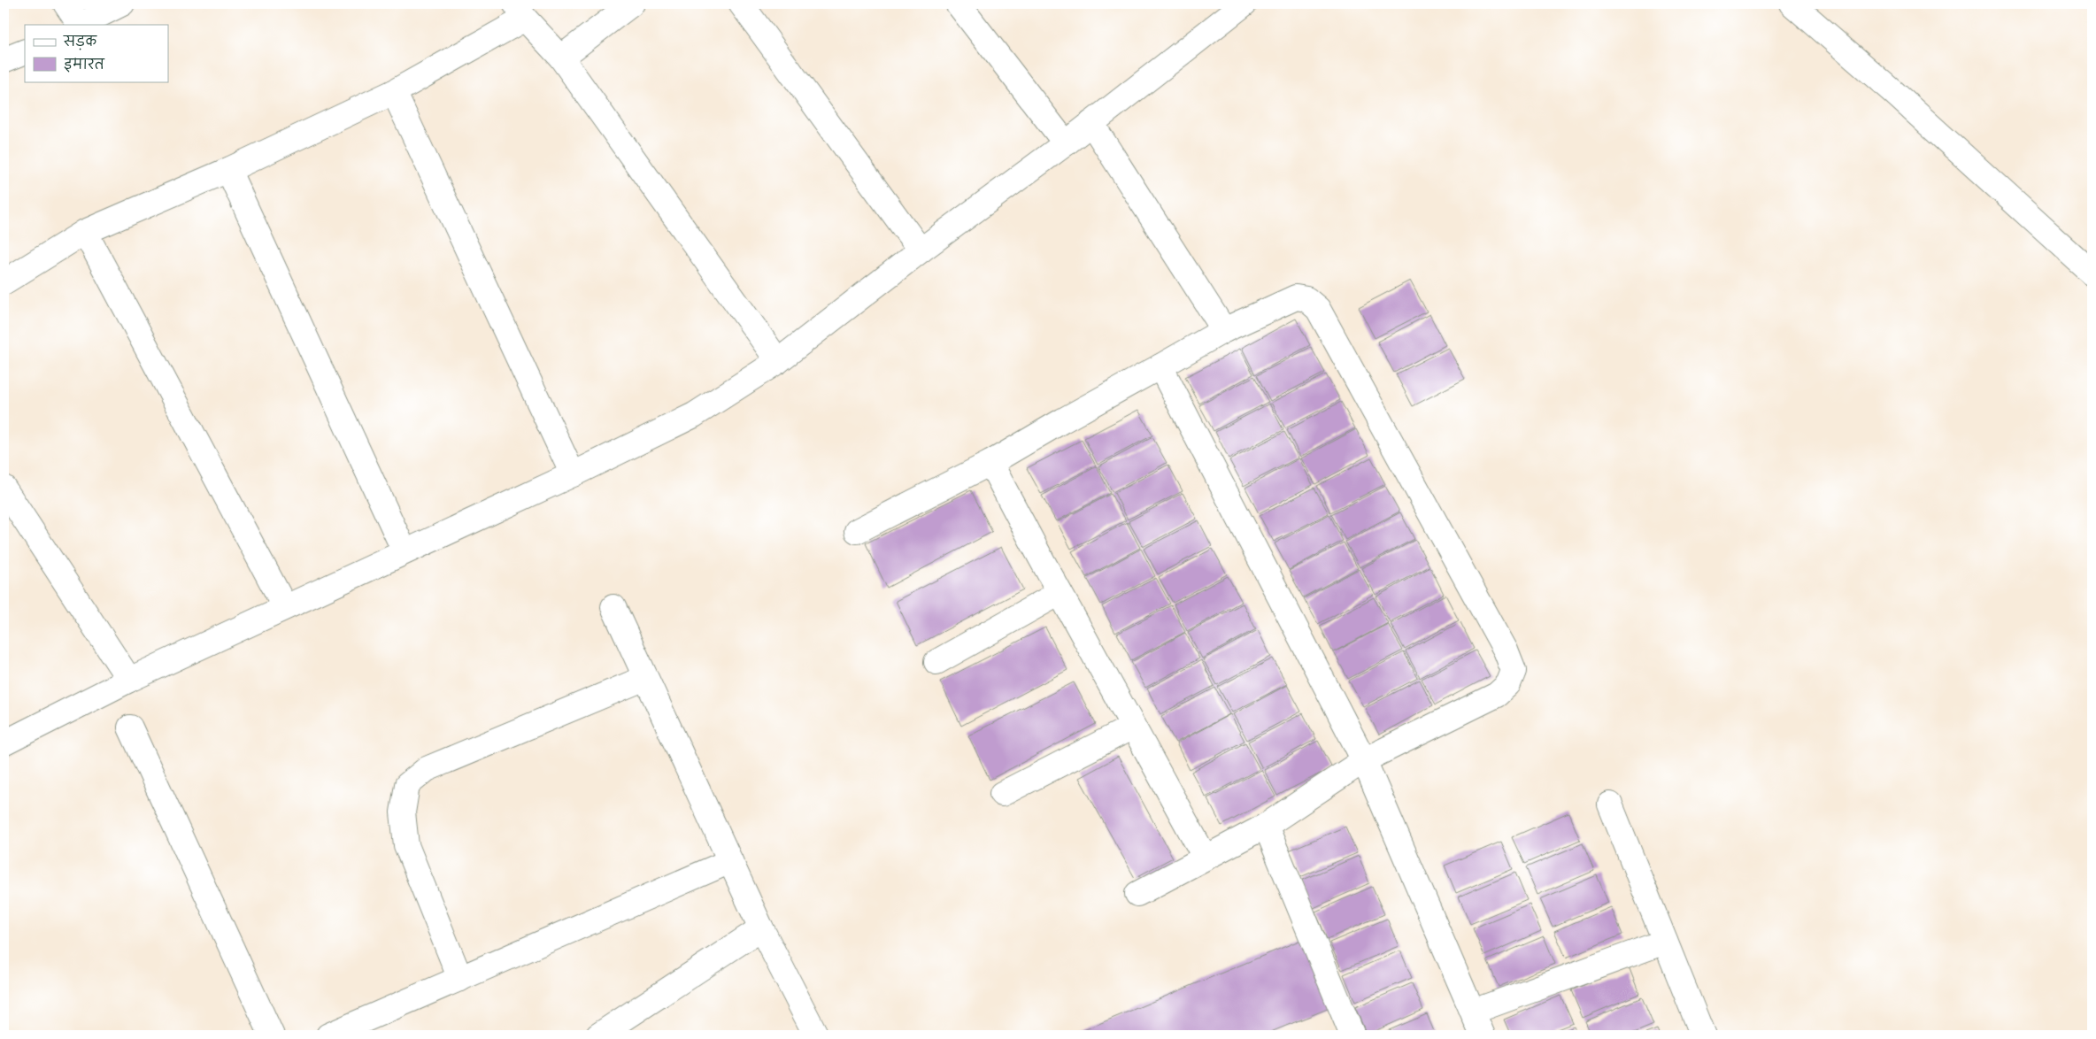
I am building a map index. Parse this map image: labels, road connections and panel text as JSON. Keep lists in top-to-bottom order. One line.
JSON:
{"legend":["सड़क","इमारत"]}
